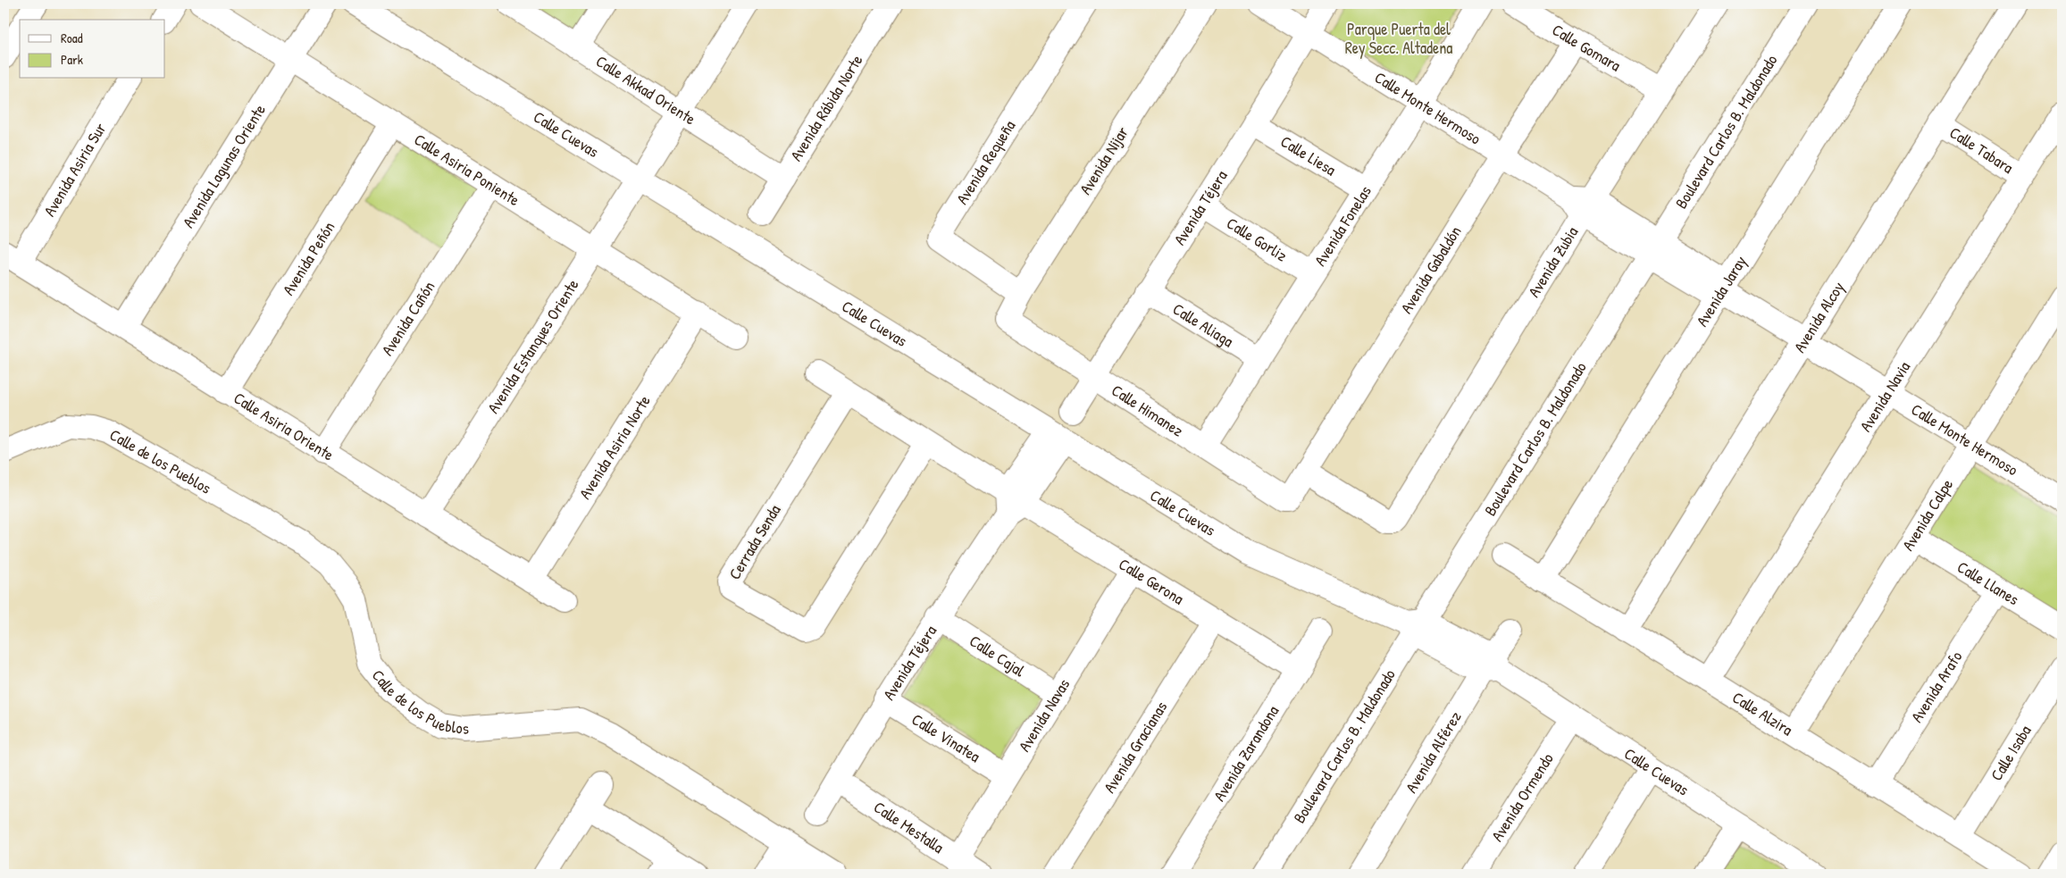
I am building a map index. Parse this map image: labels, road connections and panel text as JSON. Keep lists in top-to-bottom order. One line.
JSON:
{"streets":{"street":["Calle Gomara","Calle Akkad Oriente","Avenida Rábida Norte","Calle Monte Hermoso","Boulevard Carlos B. Maldonado","Calle Cuevas","Calle Tabara","Calle Liesa","Avenida Nijar","Avenida Requeña","Avenida Lagunas Oriente","Avenida Asiria Sur","Calle Asiria Poniente","Avenida Téjera","Avenida Fonelas","Calle Gorliz","Avenida Peñón","Avenida Zubia","Avenida Gabaldón","Avenida Jaray","Avenida Alcoy","Avenida Cañón","Calle Aliaga","Avenida Estanques Oriente","Avenida Navia","Calle Himanez","Calle Asiria Oriente","Avenida Asiria Norte","Calle de los Pueblos","Avenida Calpe","Cerrada Senda","Calle Gerona","Calle Llanes","Calle Cajal","Avenida Arafo","Calle Alzira","Avenida Navas","Calle Vinatea","Avenida Gracianas","Avenida Alférez","Avenida Zarandona","Calle Isaba","Avenida Ormendo","Calle Mestalla"]},"crossings":[["Calle Gomara","Avenida Zubia"],["Calle Gomara","Avenida Gabaldón"],["Calle Akkad Oriente","Avenida Rábida Norte"],["Calle Akkad Oriente","Avenida Estanques Oriente"],["Calle Monte Hermoso","Boulevard Carlos B. Maldonado"],["Calle Monte Hermoso","Avenida Téjera"],["Calle Monte Hermoso","Avenida Fonelas"],["Calle Monte Hermoso","Avenida Zubia"],["Calle Monte Hermoso","Avenida Gabaldón"],["Calle Monte Hermoso","Avenida Jaray"],["Calle Monte Hermoso","Avenida Alcoy"],["Calle Monte Hermoso","Avenida Navia"],["Calle Monte Hermoso","Avenida Calpe"],["Boulevard Carlos B. Maldonado","Calle Cuevas"],["Calle Cuevas","Avenida Téjera"],["Calle Cuevas","Avenida Estanques Oriente"],["Calle Cuevas","Avenida Alférez"],["Calle Cuevas","Avenida Ormendo"],["Calle Tabara","Avenida Alcoy"],["Calle Tabara","Avenida Navia"],["Calle Liesa","Avenida Téjera"],["Calle Liesa","Avenida Fonelas"],["Avenida Nijar","Avenida Requeña"],["Avenida Nijar","Calle Himanez"],["Avenida Lagunas Oriente","Calle Asiria Poniente"],["Avenida Lagunas Oriente","Calle Asiria Oriente"],["Avenida Asiria Sur","Calle Asiria Oriente"],["Calle Asiria Poniente","Avenida Peñón"],["Calle Asiria Poniente","Avenida Cañón"],["Calle Asiria Poniente","Avenida Estanques Oriente"],["Calle Asiria Poniente","Avenida Asiria Norte"],["Avenida Téjera","Calle Gorliz"],["Avenida Téjera","Calle Aliaga"],["Avenida Téjera","Calle Himanez"],["Avenida Téjera","Calle Gerona"],["Avenida Téjera","Calle Cajal"],["Avenida Téjera","Calle Vinatea"],["Avenida Téjera","Calle Mestalla"],["Avenida Fonelas","Calle Gorliz"],["Avenida Fonelas","Calle Aliaga"],["Avenida Fonelas","Calle Himanez"],["Avenida Peñón","Calle Asiria Oriente"],["Avenida Zubia","Avenida Gabaldón"],["Avenida Gabaldón","Calle Himanez"],["Avenida Jaray","Calle Alzira"],["Avenida Alcoy","Calle Alzira"],["Avenida Cañón","Calle Asiria Oriente"],["Avenida Estanques Oriente","Calle Asiria Oriente"],["Avenida Navia","Calle Alzira"],["Calle Asiria Oriente","Avenida Asiria Norte"],["Avenida Calpe","Calle Llanes"],["Avenida Calpe","Calle Alzira"],["Calle Gerona","Avenida Navas"],["Calle Gerona","Avenida Gracianas"],["Calle Gerona","Avenida Zarandona"],["Calle Llanes","Avenida Arafo"],["Calle Cajal","Avenida Navas"],["Avenida Arafo","Calle Alzira"],["Calle Alzira","Calle Isaba"],["Avenida Navas","Calle Vinatea"],["Avenida Navas","Calle Mestalla"]],"parks":["Parque Puerta del Rey Secc. Altadena"],"legend":["Road","Park"]}
